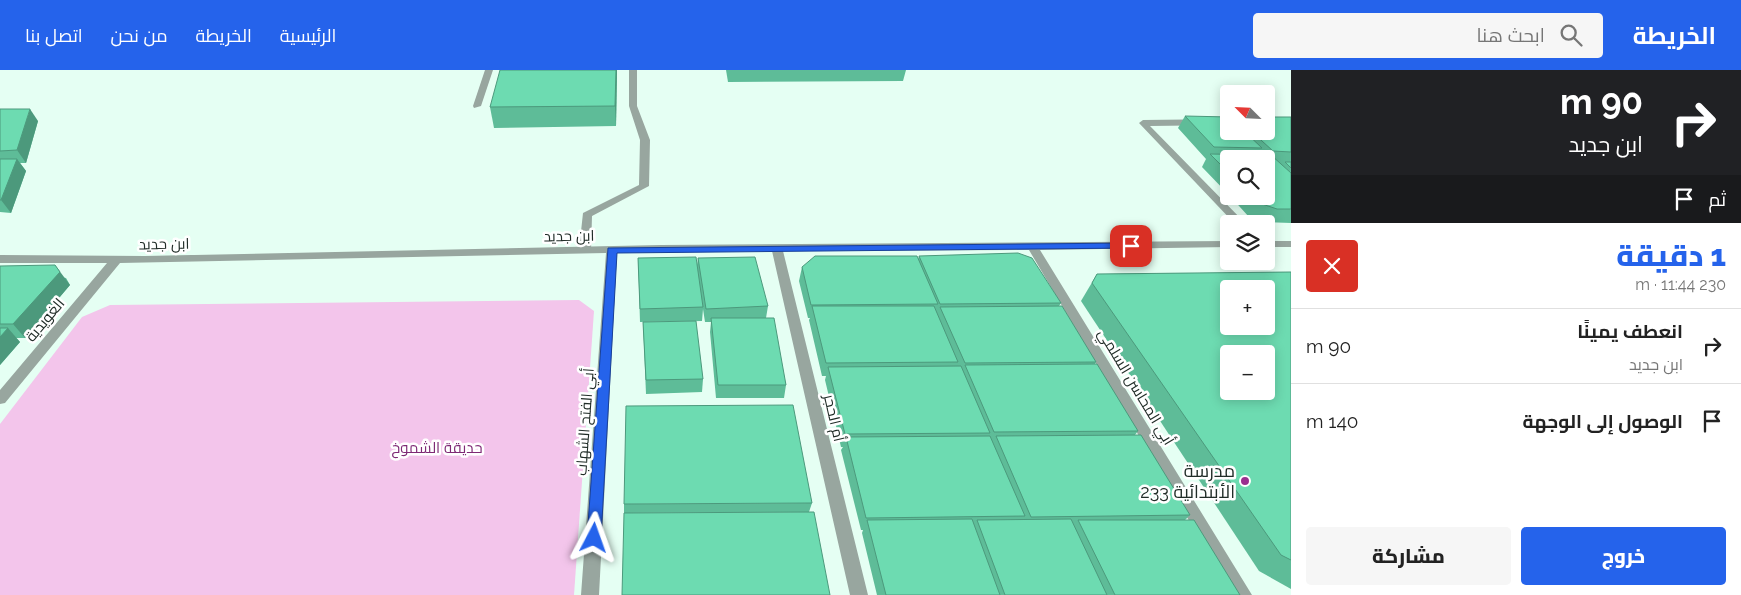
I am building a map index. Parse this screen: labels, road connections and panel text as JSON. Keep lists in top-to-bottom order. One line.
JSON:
{"streets":{"street":["ابن جديد","الغويدية","أبي المحاسن السلمي","أم الحجر","أبي الفتح الشهاب"]},"crossings":[["ابن جديد","الغويدية"],["ابن جديد","أبي المحاسن السلمي"],["ابن جديد","أم الحجر"],["ابن جديد","أبي الفتح الشهاب"]],"parks":["حديقة الشموخ"],"places":["مدرسة الأبتدائية 233"],"north":"top left","page":{"header":"الخريطة","search":"ابحث هنا","nav":["الرئيسية","الخريطة","من نحن","اتصل بنا"],"turn":["90 m","ابن جديد"],"map_buttons":["+","−"],"then":"ثم","heading":["1 دقيقة","230 m · 11:44"],"list":[{"name":"انعطف يمينًا","note":"ابن جديد","value":"90 m"},{"name":"الوصول إلى الوجهة","value":"140 m"}],"buttons":["خروج","مشاركة"]}}
